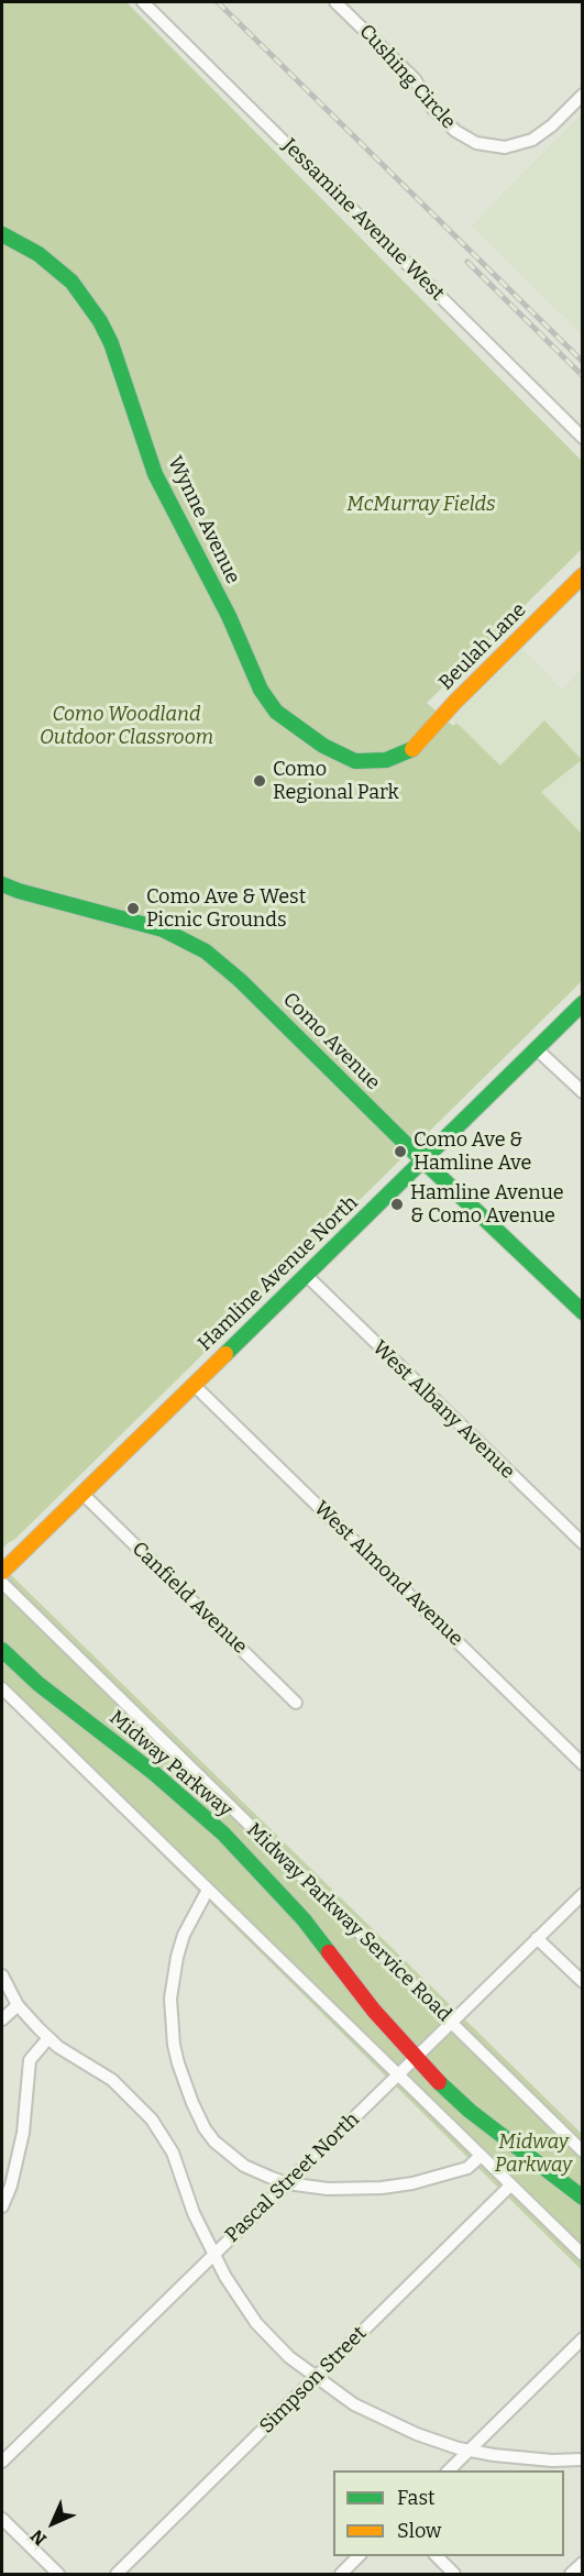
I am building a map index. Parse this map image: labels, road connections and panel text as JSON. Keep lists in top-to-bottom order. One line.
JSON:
{"streets":{"street":["Cushing Circle","Jessamine Avenue West","Wynne Avenue","Beulah Lane","Como Avenue","Hamline Avenue North","West Albany Avenue","West Almond Avenue","Canfield Avenue","Midway Parkway","Midway Parkway Service Road","Pascal Street North","Simpson Street"]},"crossings":[["Wynne Avenue","Beulah Lane"],["Como Avenue","Hamline Avenue North"],["Hamline Avenue North","West Albany Avenue"],["Hamline Avenue North","West Almond Avenue"],["Hamline Avenue North","Canfield Avenue"],["Midway Parkway","Pascal Street North"],["Midway Parkway Service Road","Pascal Street North"]],"parks":["McMurray Fields","Como Woodland Outdoor Classroom","Midway Parkway"],"places":["Como Regional Park","Como Ave & West Picnic Grounds","Como Ave & Hamline Ave","Hamline Avenue & Como Avenue"],"legend":["Fast","Slow"],"north":"bottom left"}
